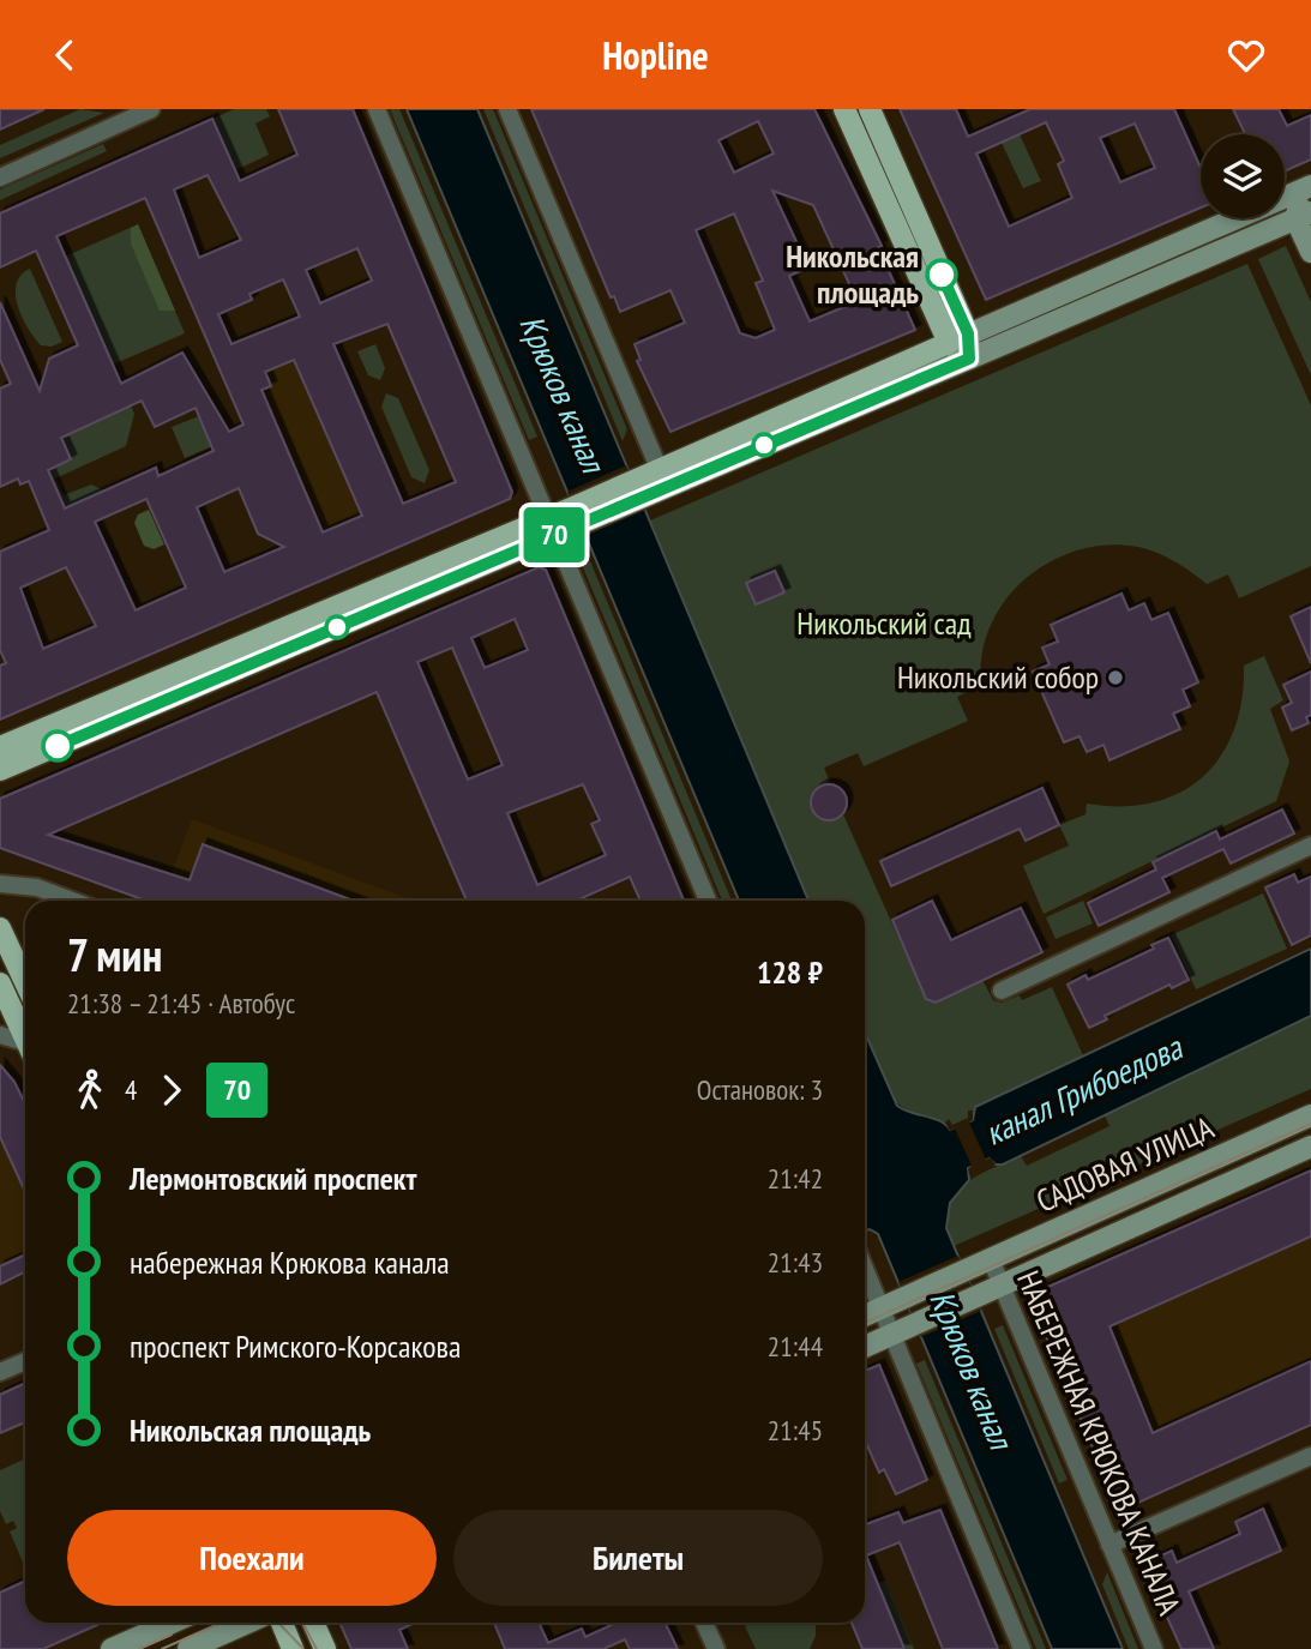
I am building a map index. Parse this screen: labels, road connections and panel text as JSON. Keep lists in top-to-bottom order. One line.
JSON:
{"streets":{"street":["САДОВАЯ УЛИЦА","НАБЕРЕЖНАЯ КРЮКОВА КАНАЛА"]},"crossings":[["САДОВАЯ УЛИЦА","НАБЕРЕЖНАЯ КРЮКОВА КАНАЛА"]],"water":["Крюков канал","канал Грибоедова"],"parks":["Никольский сад"],"places":["Никольская площадь","Никольский собор"],"lines":["bus line 70"],"page":{"header":"Hopline","on_map":"70","heading":["7 мин","21:38 – 21:45 · Автобус","128 ₽"],"legs":["4","70","Остановок: 3"],"list":[{"name":"Лермонтовский проспект","value":"21:42"},{"name":"набережная Крюкова канала","value":"21:43"},{"name":"проспект Римского-Корсакова","value":"21:44"},{"name":"Никольская площадь","value":"21:45"}],"buttons":["Поехали","Билеты"]}}
